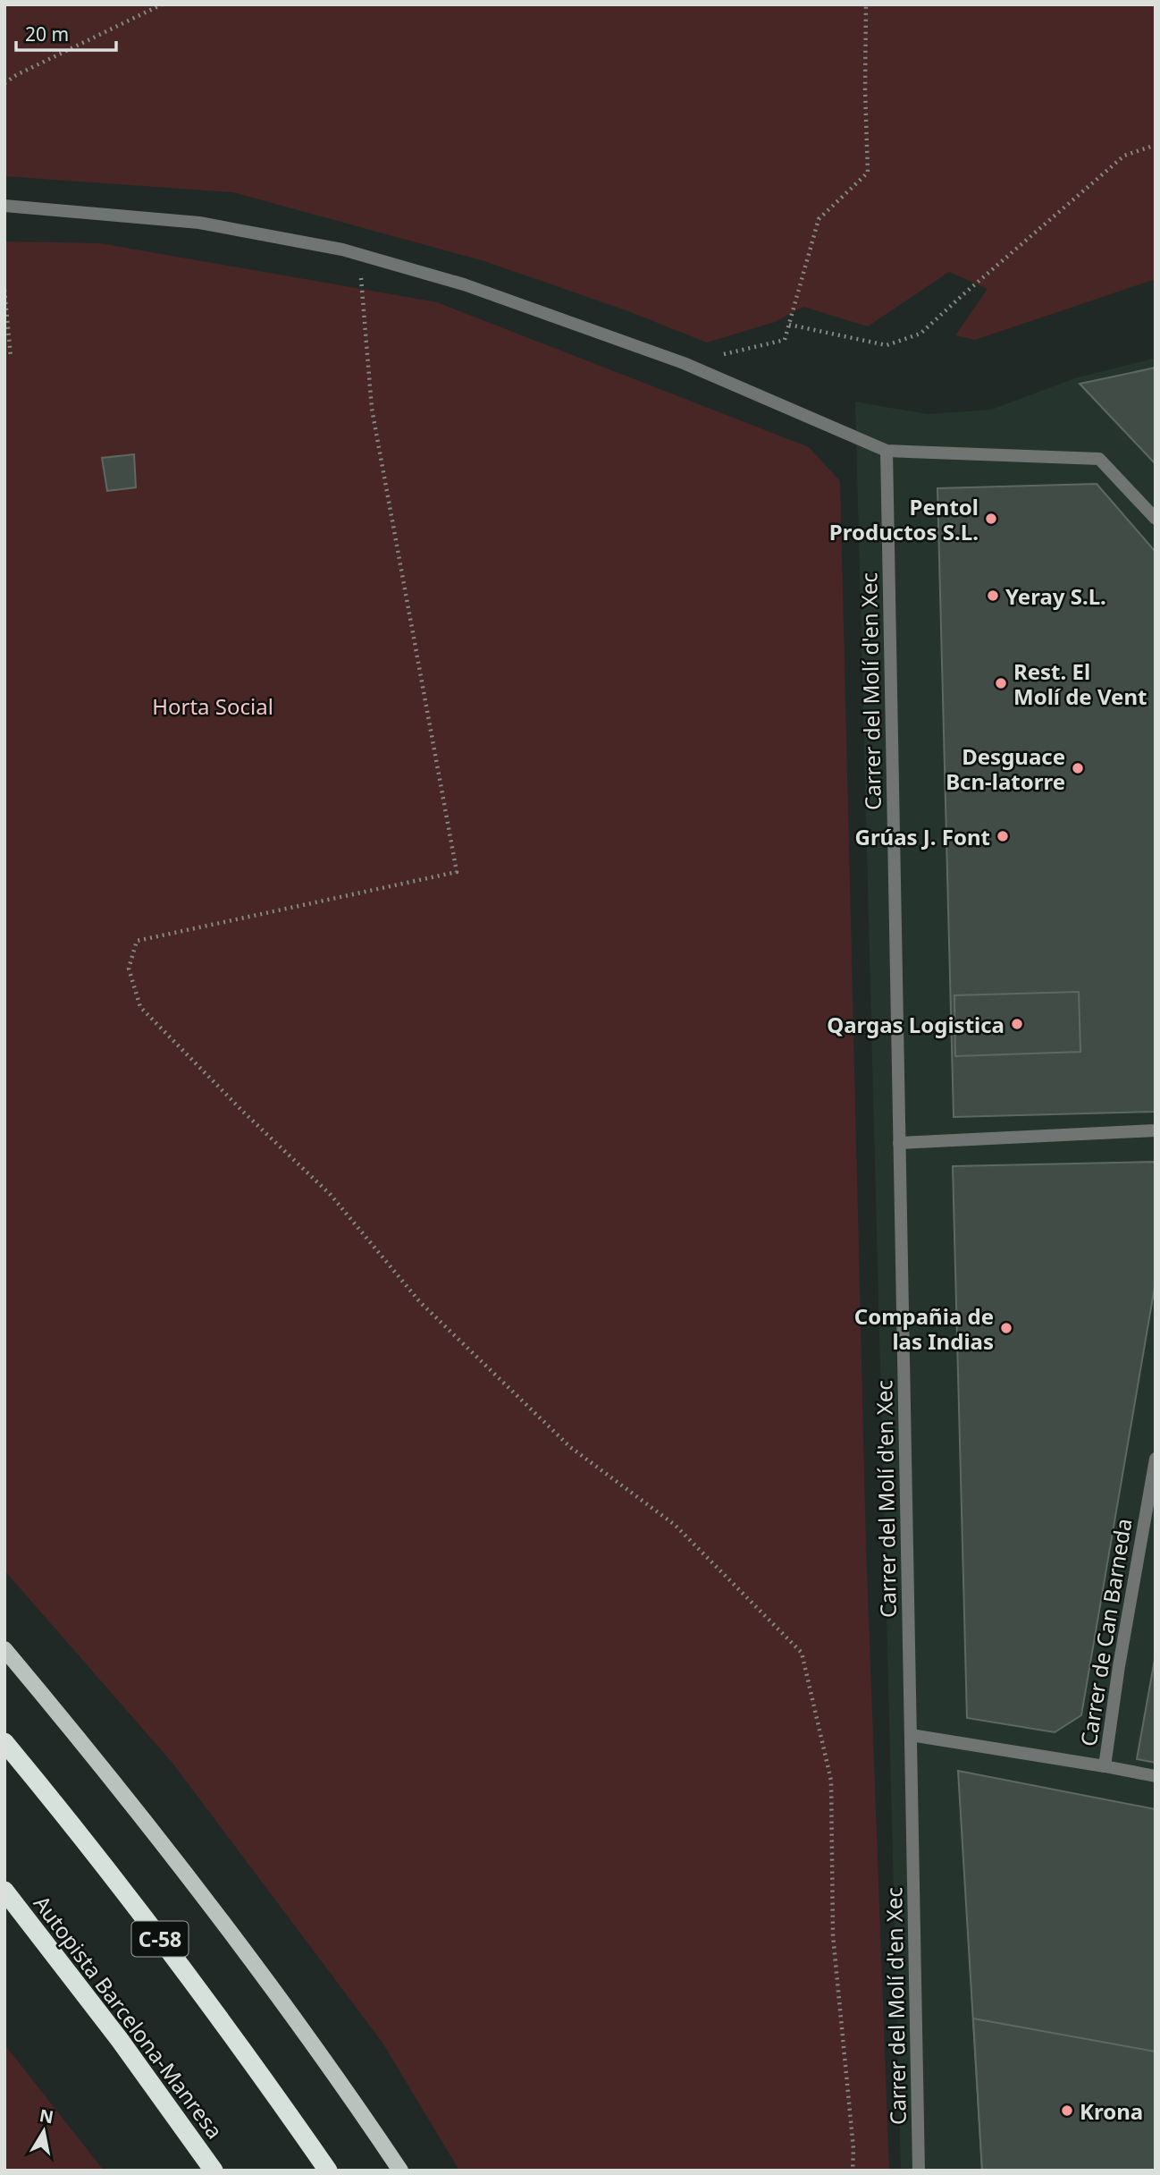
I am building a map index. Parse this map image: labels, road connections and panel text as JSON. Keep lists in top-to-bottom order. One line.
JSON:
{"streets":{"highway":["C-58","Autopista Barcelona-Manresa"],"street":["Carrer del Molí d'en Xec","Carrer de Can Barneda"]},"crossings":[["Carrer del Molí d'en Xec","Carrer de Can Barneda"]],"parks":["Horta Social"],"places":["Pentol Productos S.L.","Yeray S.L.","Rest. El Molí de Vent","Desguace Bcn-latorre","Grúas J. Font","Qargas Logistica","Compañia de las Indias","Krona"],"scale_bar":"20 m","north":"top"}
